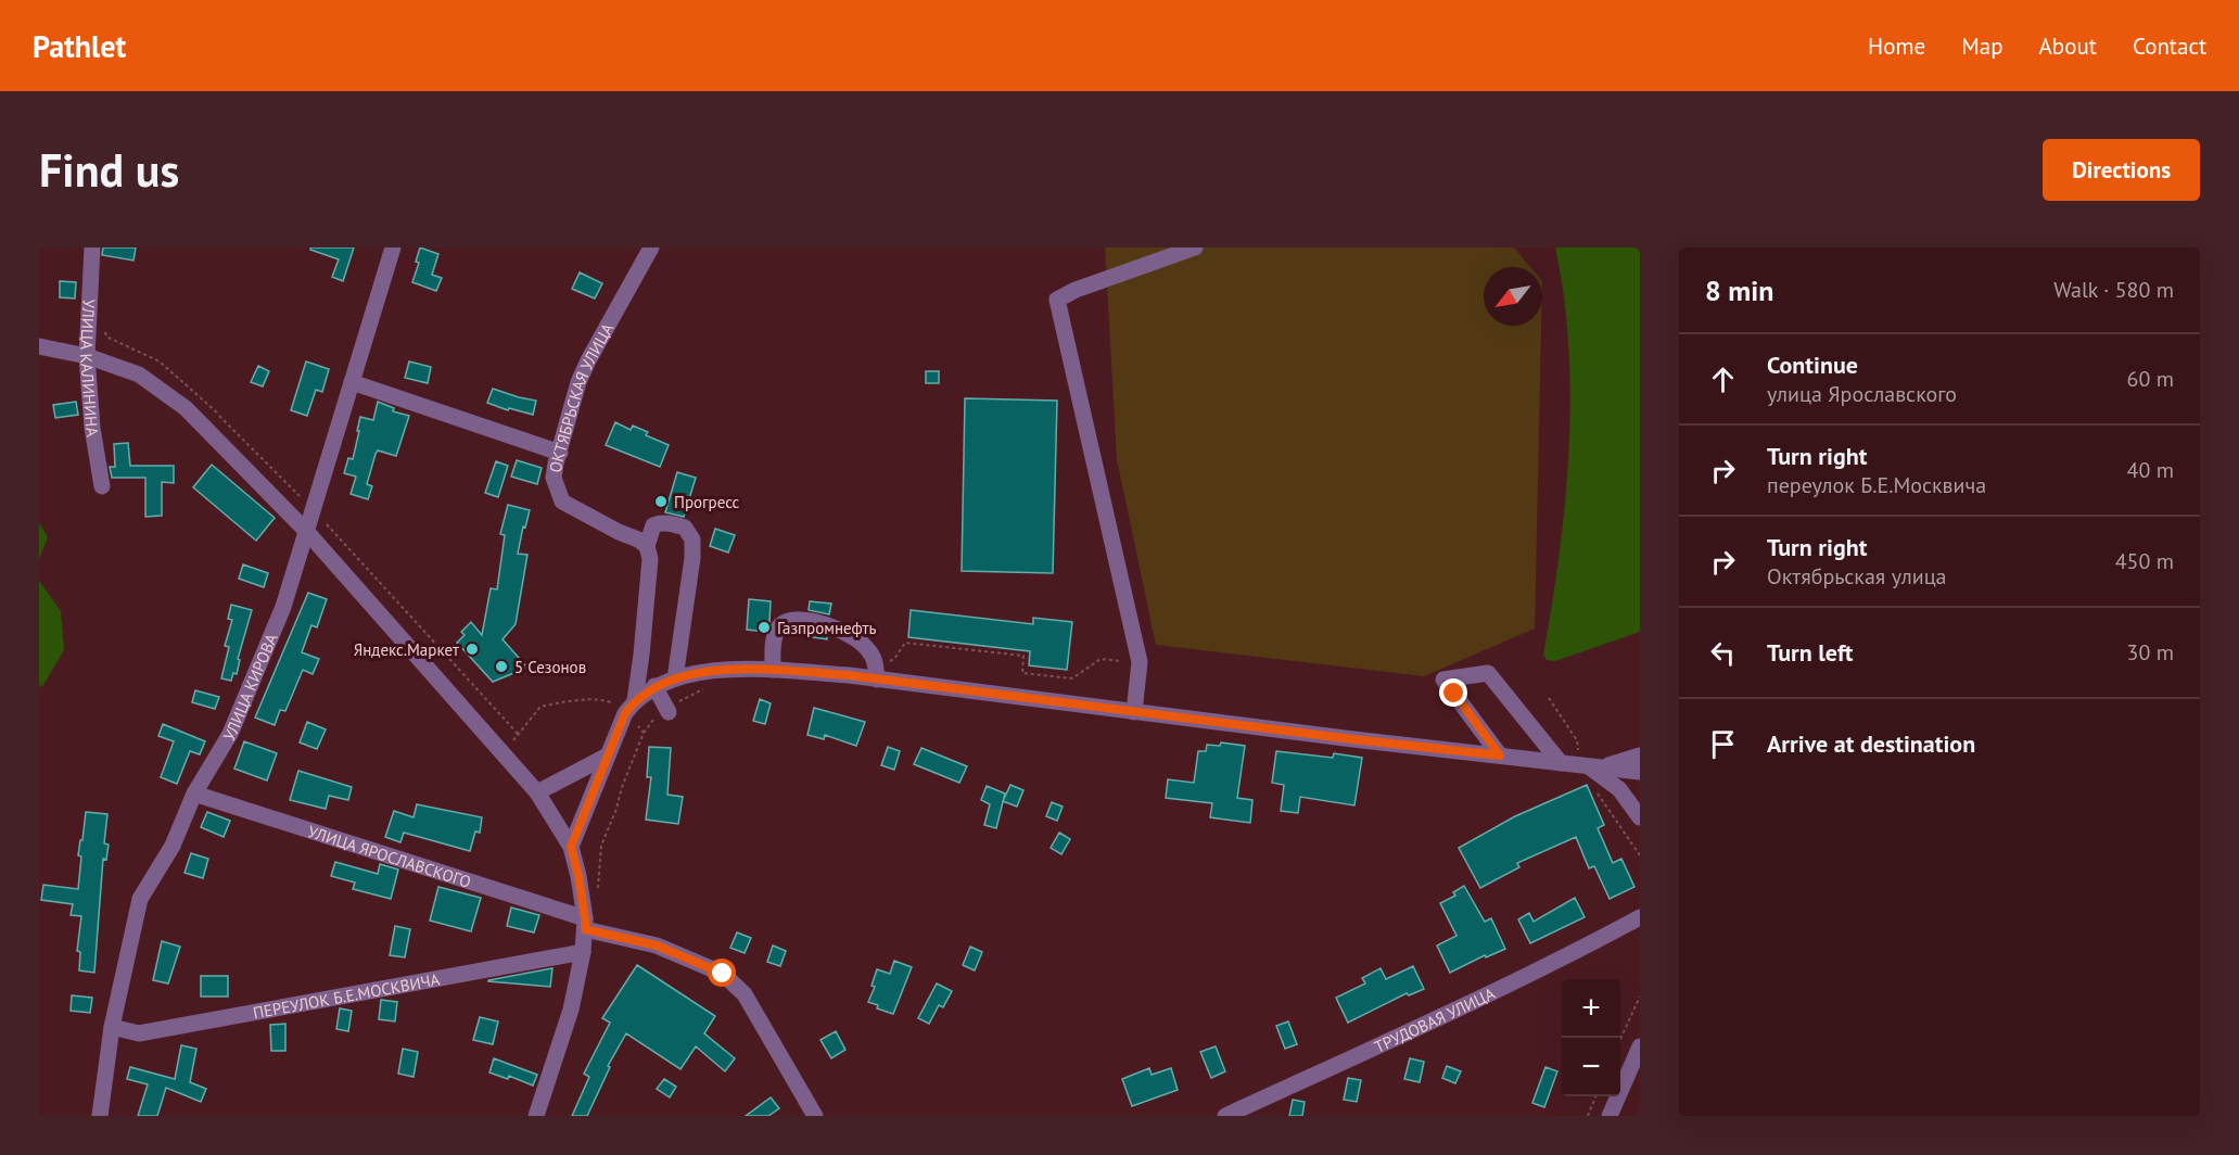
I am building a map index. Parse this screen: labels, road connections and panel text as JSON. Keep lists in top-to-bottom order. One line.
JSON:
{"streets":{"street":["УЛИЦА КАЛИНИНА","ОКТЯБРЬСКАЯ УЛИЦА","УЛИЦА КИРОВА","УЛИЦА ЯРОСЛАВСКОГО","ПЕРЕУЛОК Б.Е.МОСКВИЧА","ТРУДОВАЯ УЛИЦА"]},"crossings":[["УЛИЦА КИРОВА","УЛИЦА ЯРОСЛАВСКОГО"],["УЛИЦА КИРОВА","ПЕРЕУЛОК Б.Е.МОСКВИЧА"]],"places":["Прогресс","Газпромнефть","Яндекс.Маркет","5 Сезонов"],"north":"bottom left","page":{"header":"Pathlet","nav":["Home","Map","About","Contact"],"buttons":"Directions","title":"Find us","heading":["8 min","Walk · 580 m"],"list":[["Continue","улица Ярославского","60 m"],["Turn right","переулок Б.Е.Москвича","40 m"],["Turn right","Октябрьская улица","450 m"],["Turn left","30 m"],"Arrive at destination"],"map_buttons":["+","−"]}}
